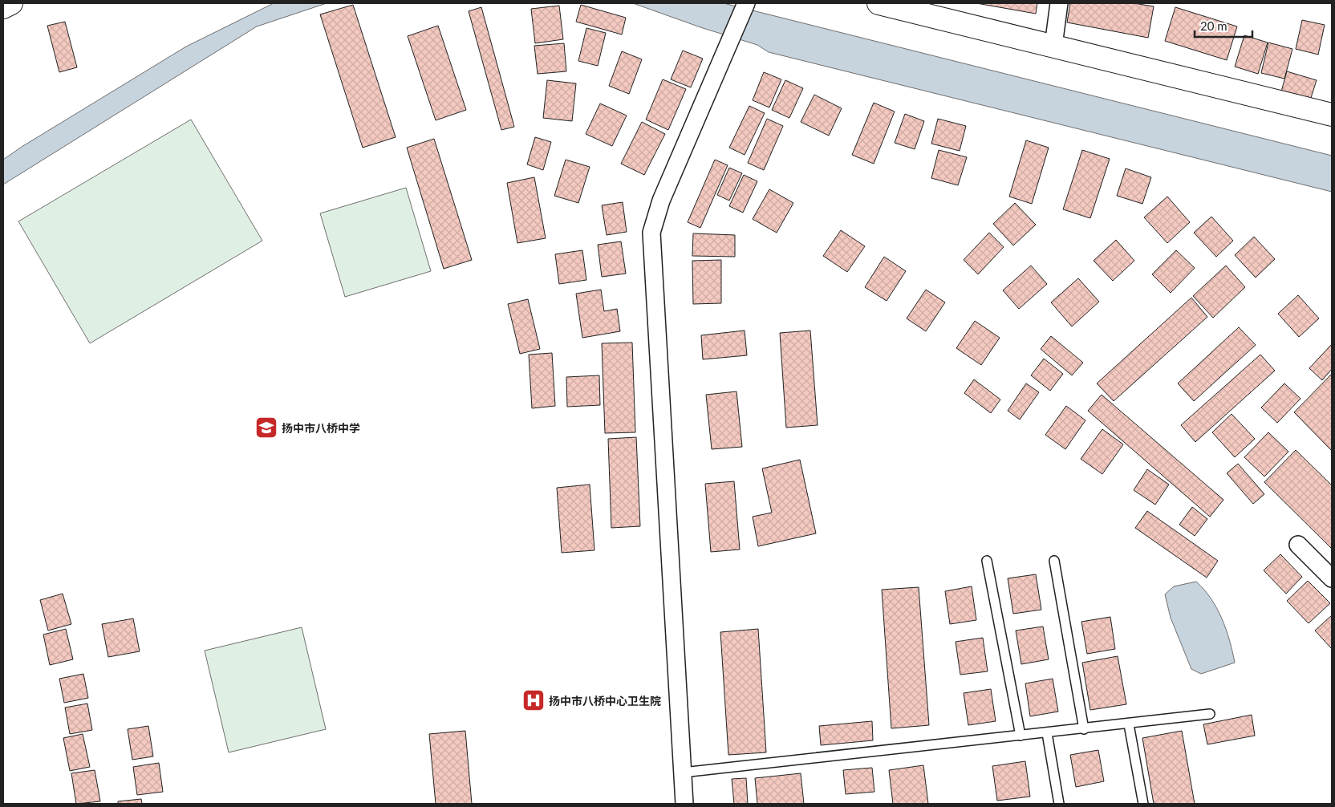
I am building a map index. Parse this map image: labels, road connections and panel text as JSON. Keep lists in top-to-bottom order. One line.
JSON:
{"places":{"school or university":["扬中市八桥中学"],"hospital":["扬中市八桥中心卫生院"]},"scale_bar":"20 m"}
